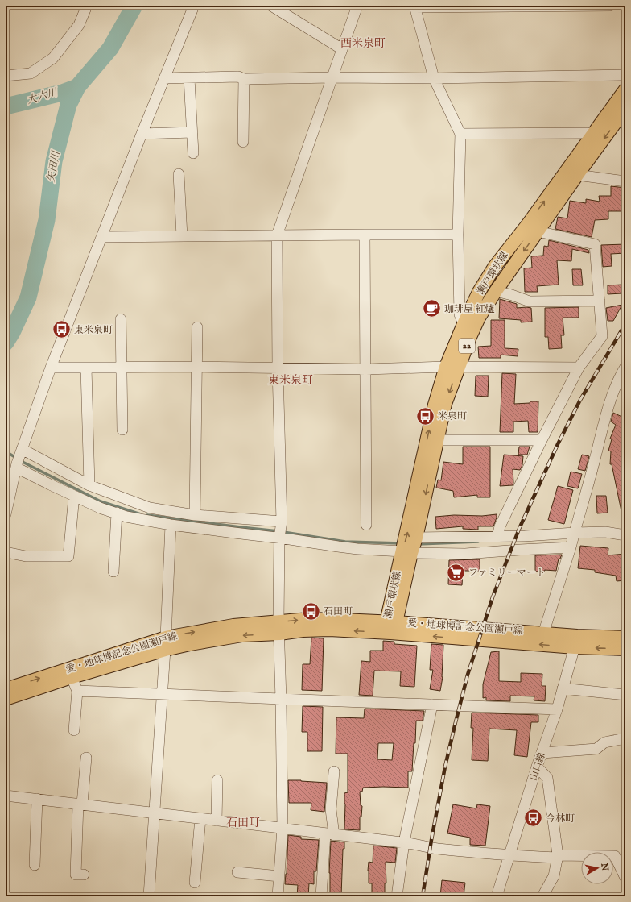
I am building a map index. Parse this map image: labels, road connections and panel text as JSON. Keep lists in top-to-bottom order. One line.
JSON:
{"streets":{"main road":["瀬戸環状線","22","愛・地球博記念公園瀬戸線"],"street":["山口線"]},"crossings":[["瀬戸環状線","愛・地球博記念公園瀬戸線"],["愛・地球博記念公園瀬戸線","山口線"]],"districts":["西米泉町","東米泉町","石田町"],"water":["大六川","矢田川"],"places":{"cafe":["珈琲屋 紅爐"],"bus stop":["東米泉町","米泉町","石田町","今林町"],"supermarket":["ファミリーマート"]},"north":"right"}
